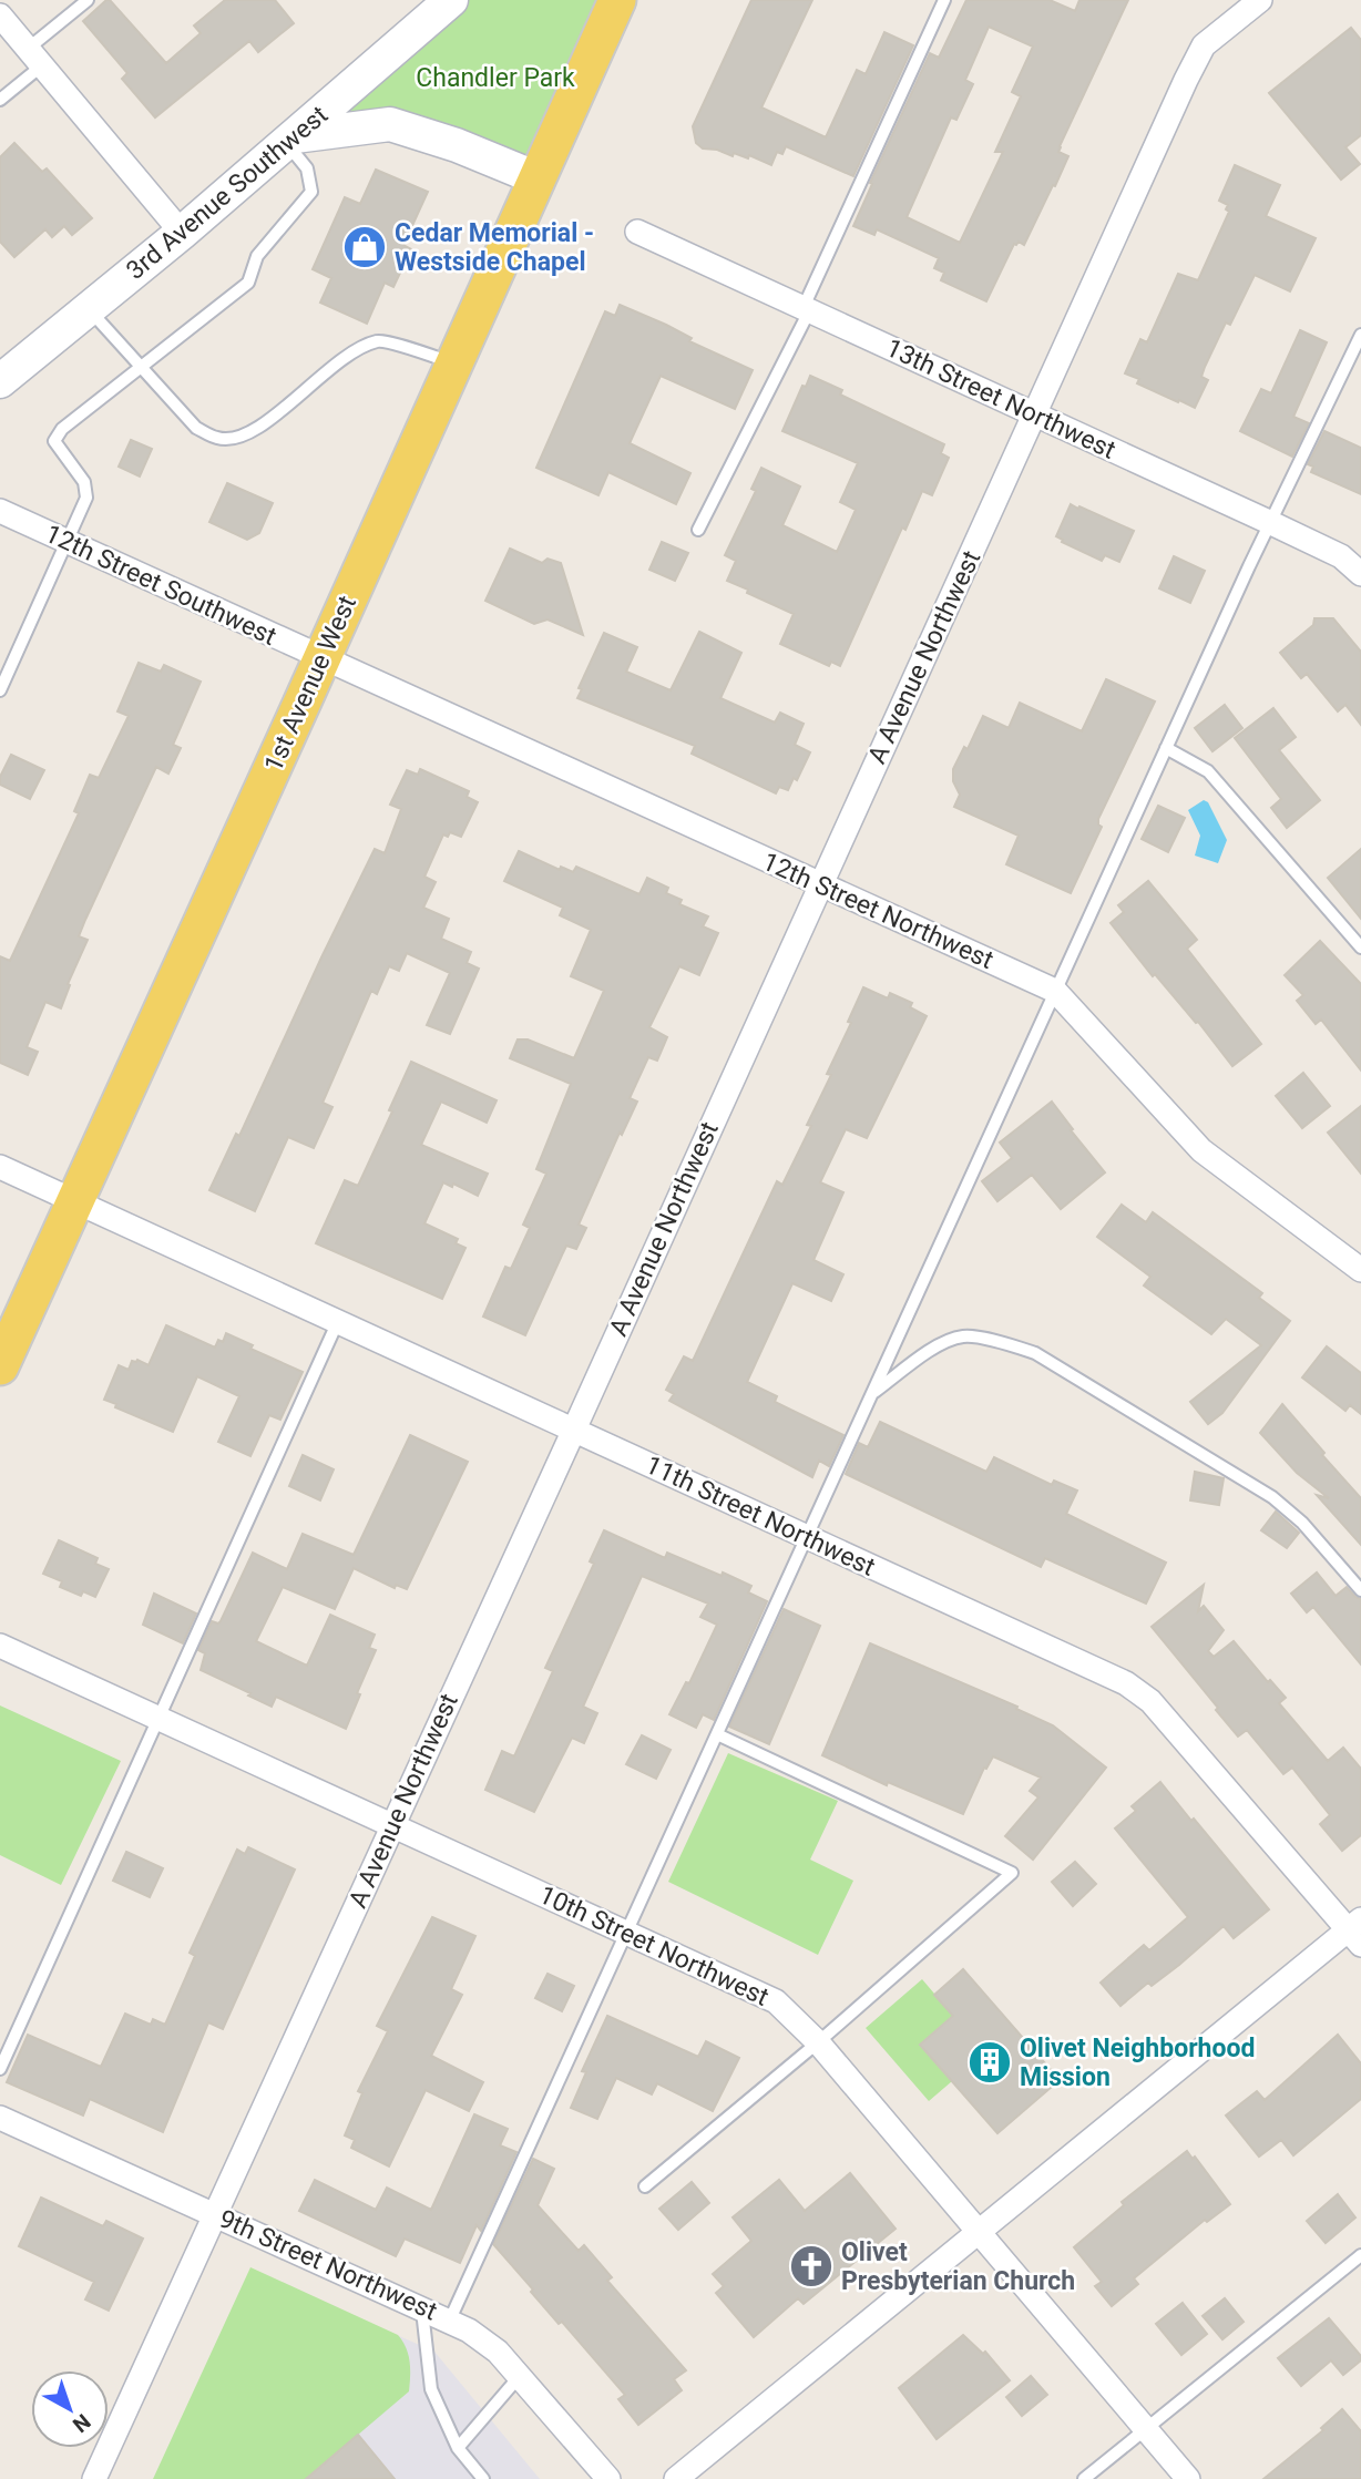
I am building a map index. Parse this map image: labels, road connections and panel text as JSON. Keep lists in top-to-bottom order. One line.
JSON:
{"streets":{"main road":["3rd Avenue Southwest","1st Avenue West"],"street":["13th Street Northwest","12th Street Southwest","A Avenue Northwest","12th Street Northwest","11th Street Northwest","10th Street Northwest","9th Street Northwest"]},"crossings":[["13th Street Northwest","A Avenue Northwest"],["12th Street Southwest","1st Avenue West"],["12th Street Southwest","12th Street Northwest"],["A Avenue Northwest","12th Street Northwest"],["A Avenue Northwest","11th Street Northwest"],["A Avenue Northwest","10th Street Northwest"],["A Avenue Northwest","9th Street Northwest"],["1st Avenue West","12th Street Northwest"],["1st Avenue West","11th Street Northwest"]],"parks":["Chandler Park"],"places":{"shop":["Cedar Memorial - Westside Chapel"],"building":["Olivet Neighborhood Mission"],"church":["Olivet Presbyterian Church"]},"north":"bottom right"}
